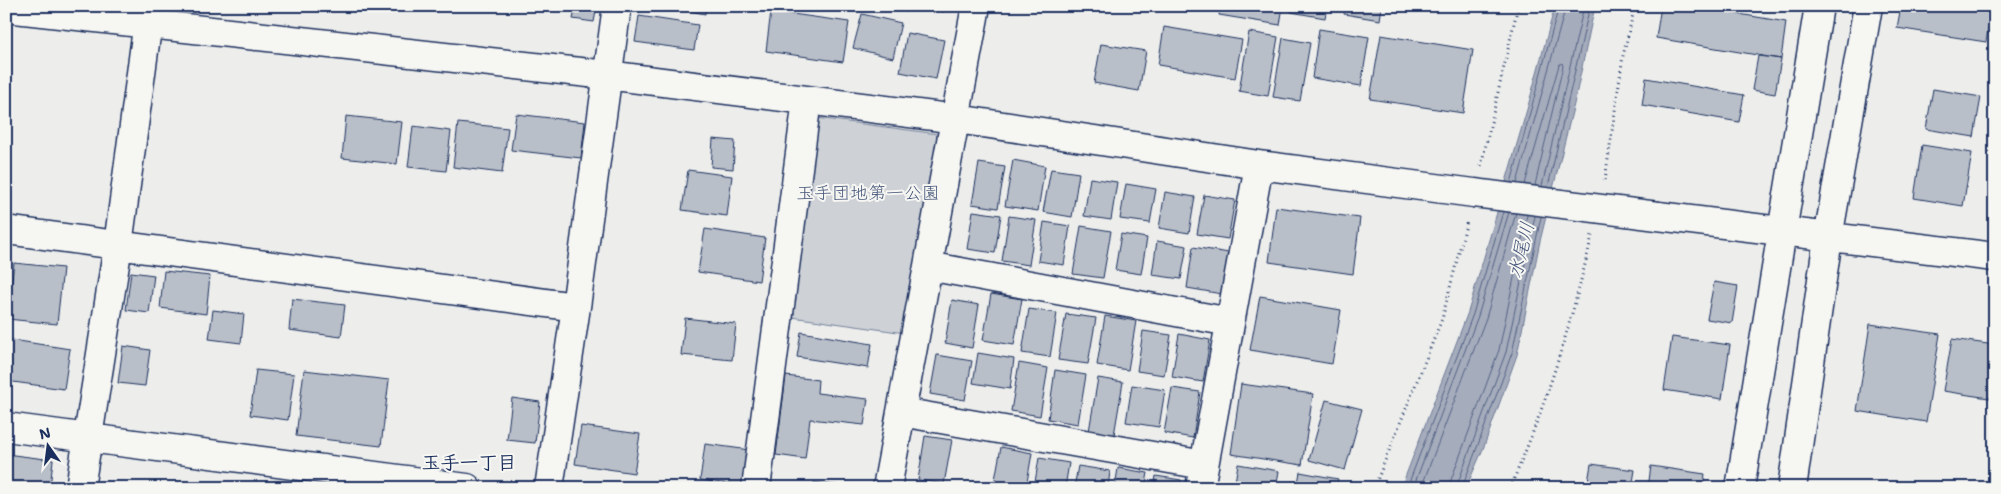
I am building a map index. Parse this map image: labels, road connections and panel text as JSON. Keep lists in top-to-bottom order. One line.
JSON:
{"districts":["玉手一丁目"],"water":["水尾川"],"parks":["玉手団地第一公園"],"north":"top"}
